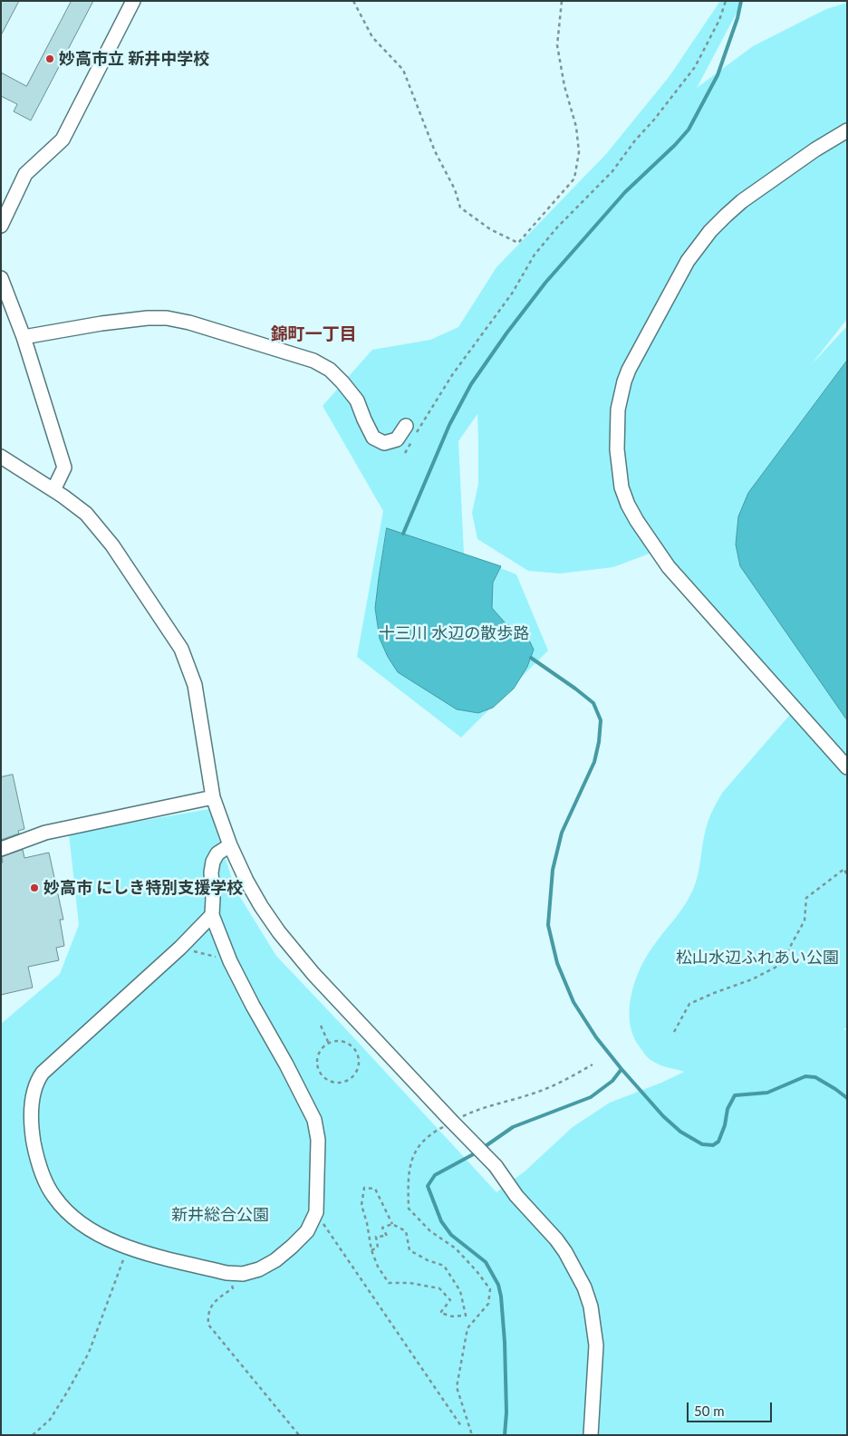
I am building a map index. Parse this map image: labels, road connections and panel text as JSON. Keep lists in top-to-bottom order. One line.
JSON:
{"districts":["錦町一丁目"],"parks":["十三川 水辺の散歩路","松山水辺ふれあい公園","新井総合公園"],"places":["妙高市立 新井中学校","妙高市 にしき特別支援学校"],"scale_bar":"50 m"}
